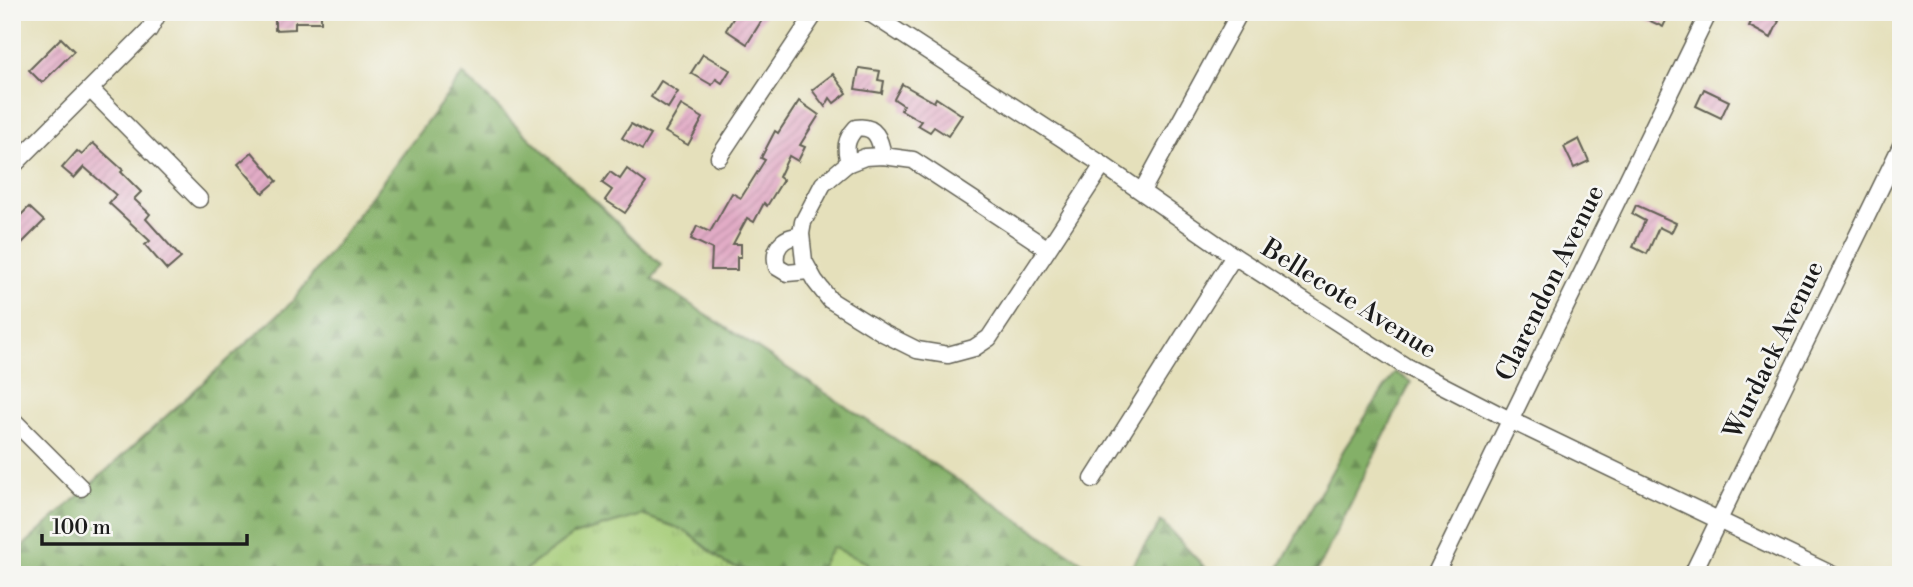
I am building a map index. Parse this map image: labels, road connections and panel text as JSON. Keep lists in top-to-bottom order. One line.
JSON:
{"streets":{"street":["Clarendon Avenue","Bellecote Avenue","Wurdack Avenue"]},"crossings":[["Clarendon Avenue","Bellecote Avenue"],["Bellecote Avenue","Wurdack Avenue"]],"scale_bar":"100 m"}
